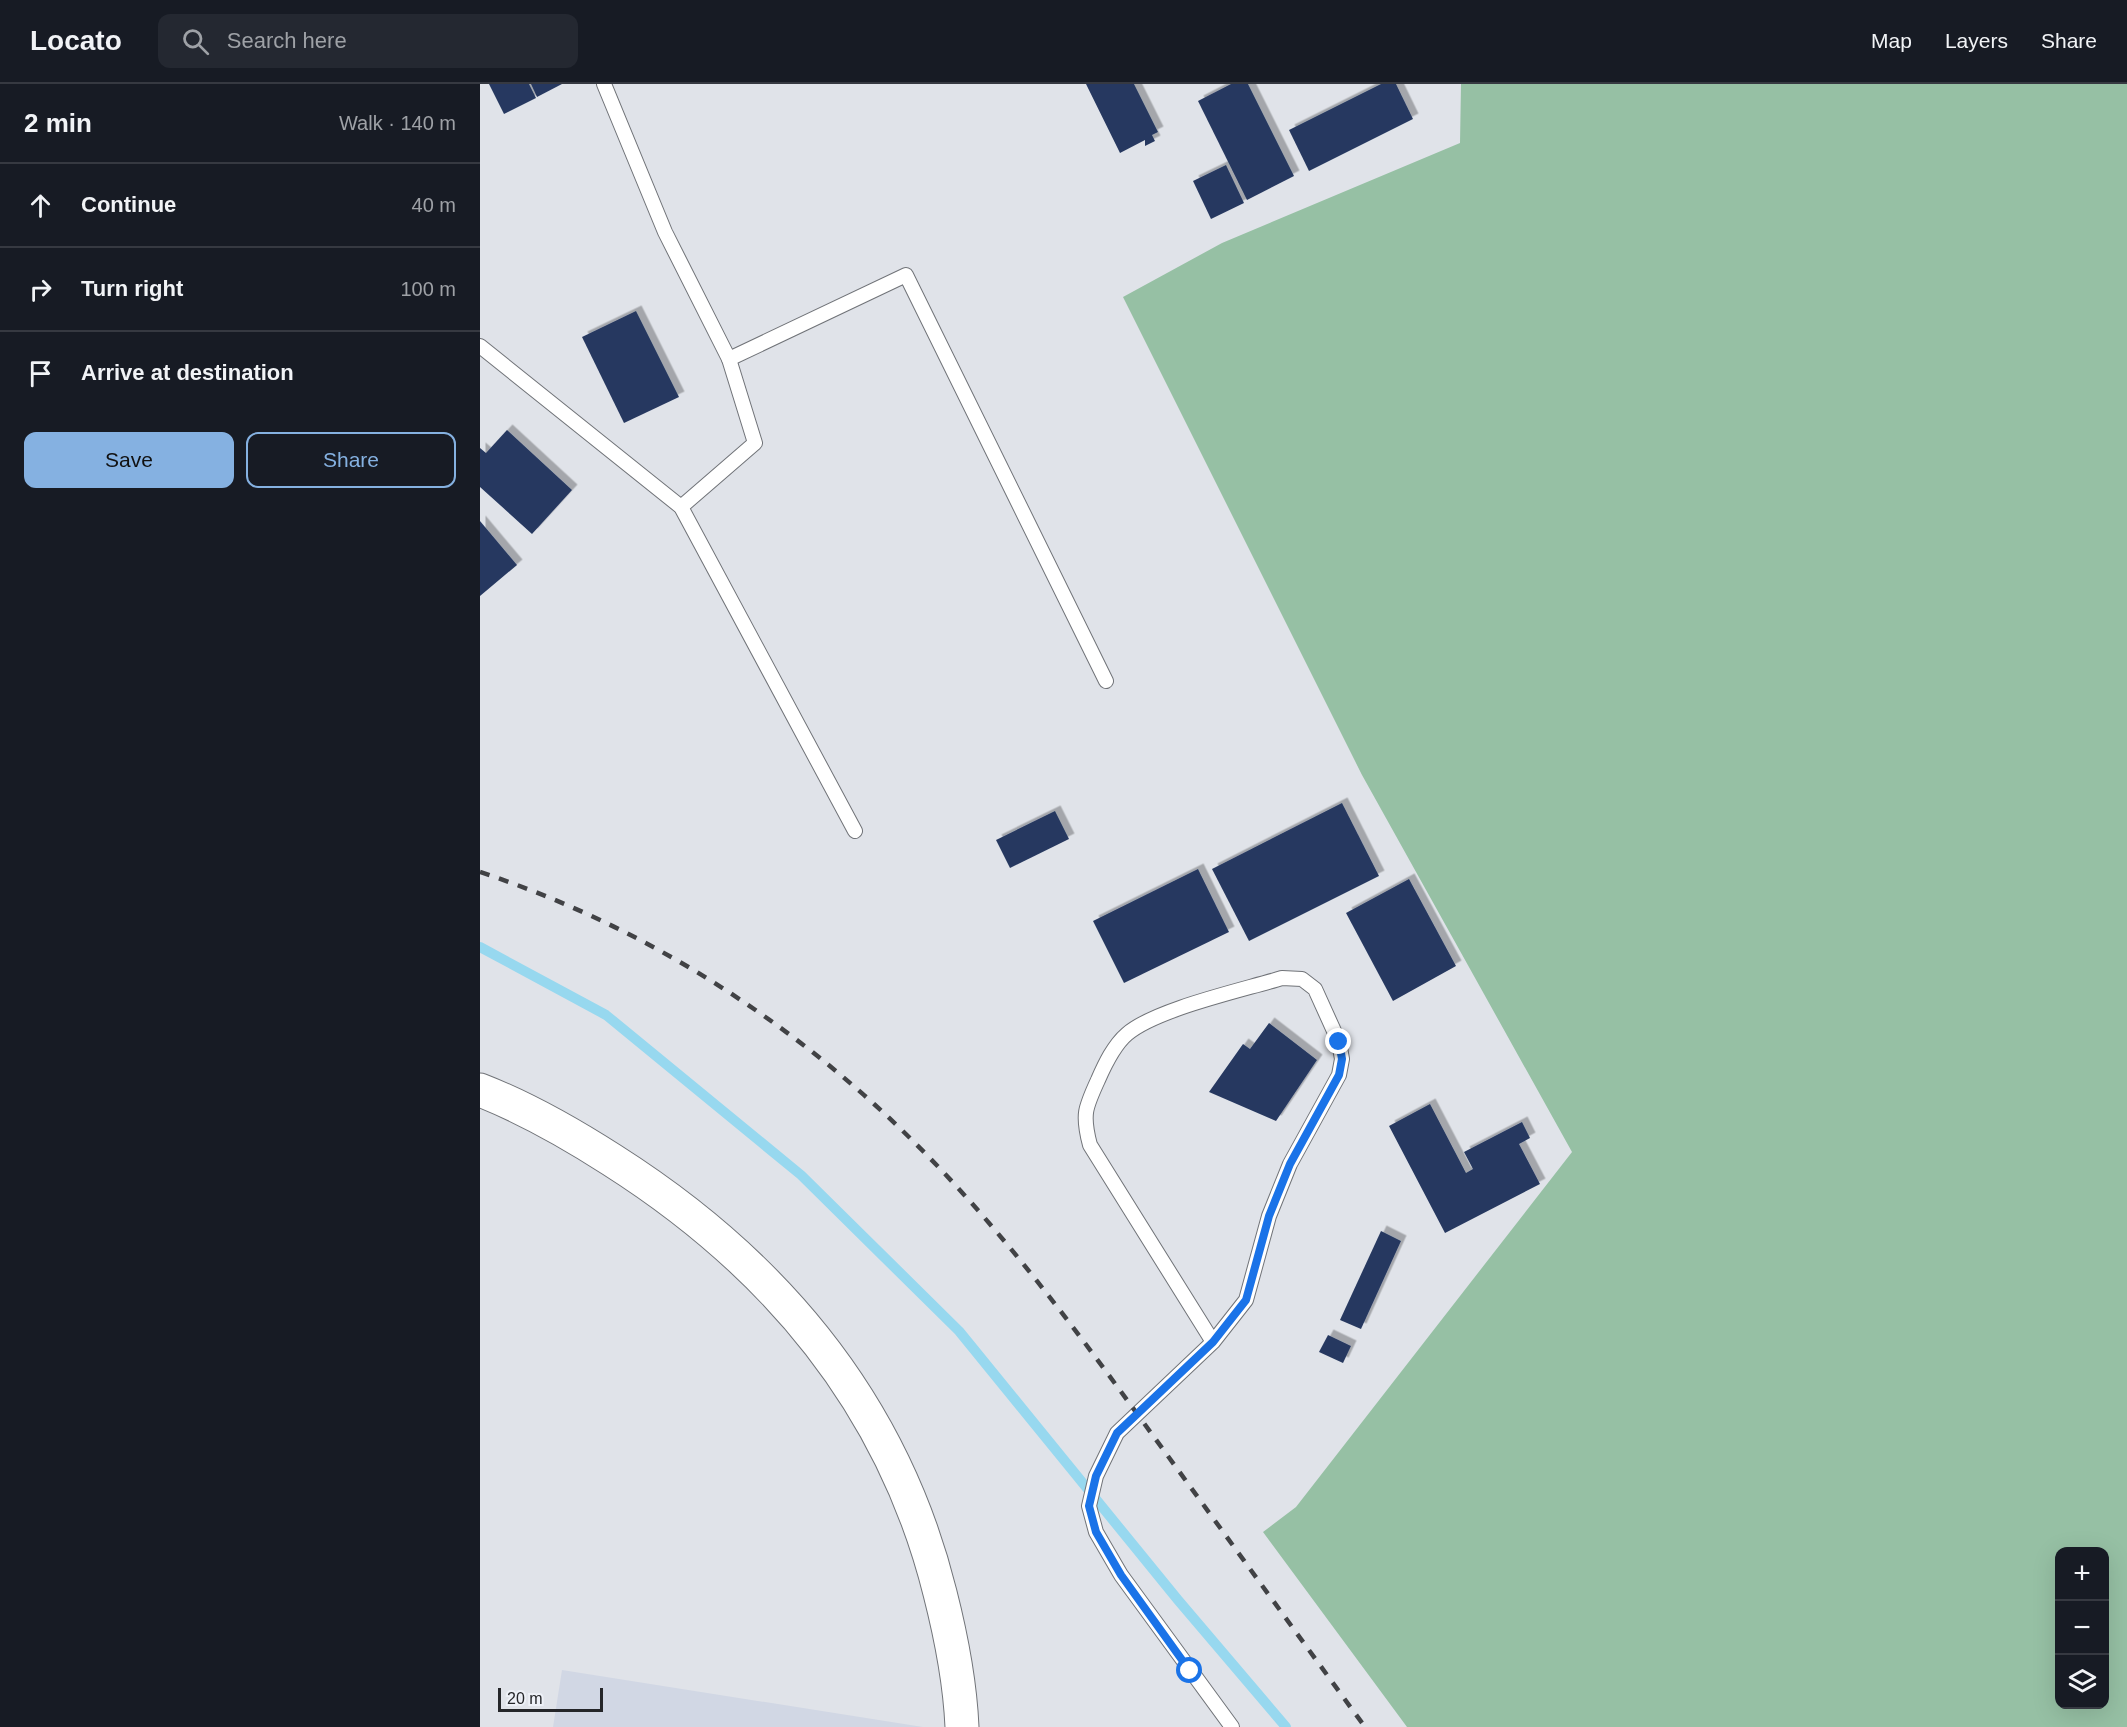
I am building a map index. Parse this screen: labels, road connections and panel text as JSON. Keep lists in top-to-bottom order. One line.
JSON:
{"scale_bar":"20 m","page":{"header":"Locato","search":"Search here","nav":["Map","Layers","Share"],"heading":["2 min","Walk · 140 m"],"list":[["Continue","40 m"],["Turn right","100 m"],"Arrive at destination"],"buttons":["Save","Share"],"map_buttons":["+","−"],"scale":"20 m"}}
